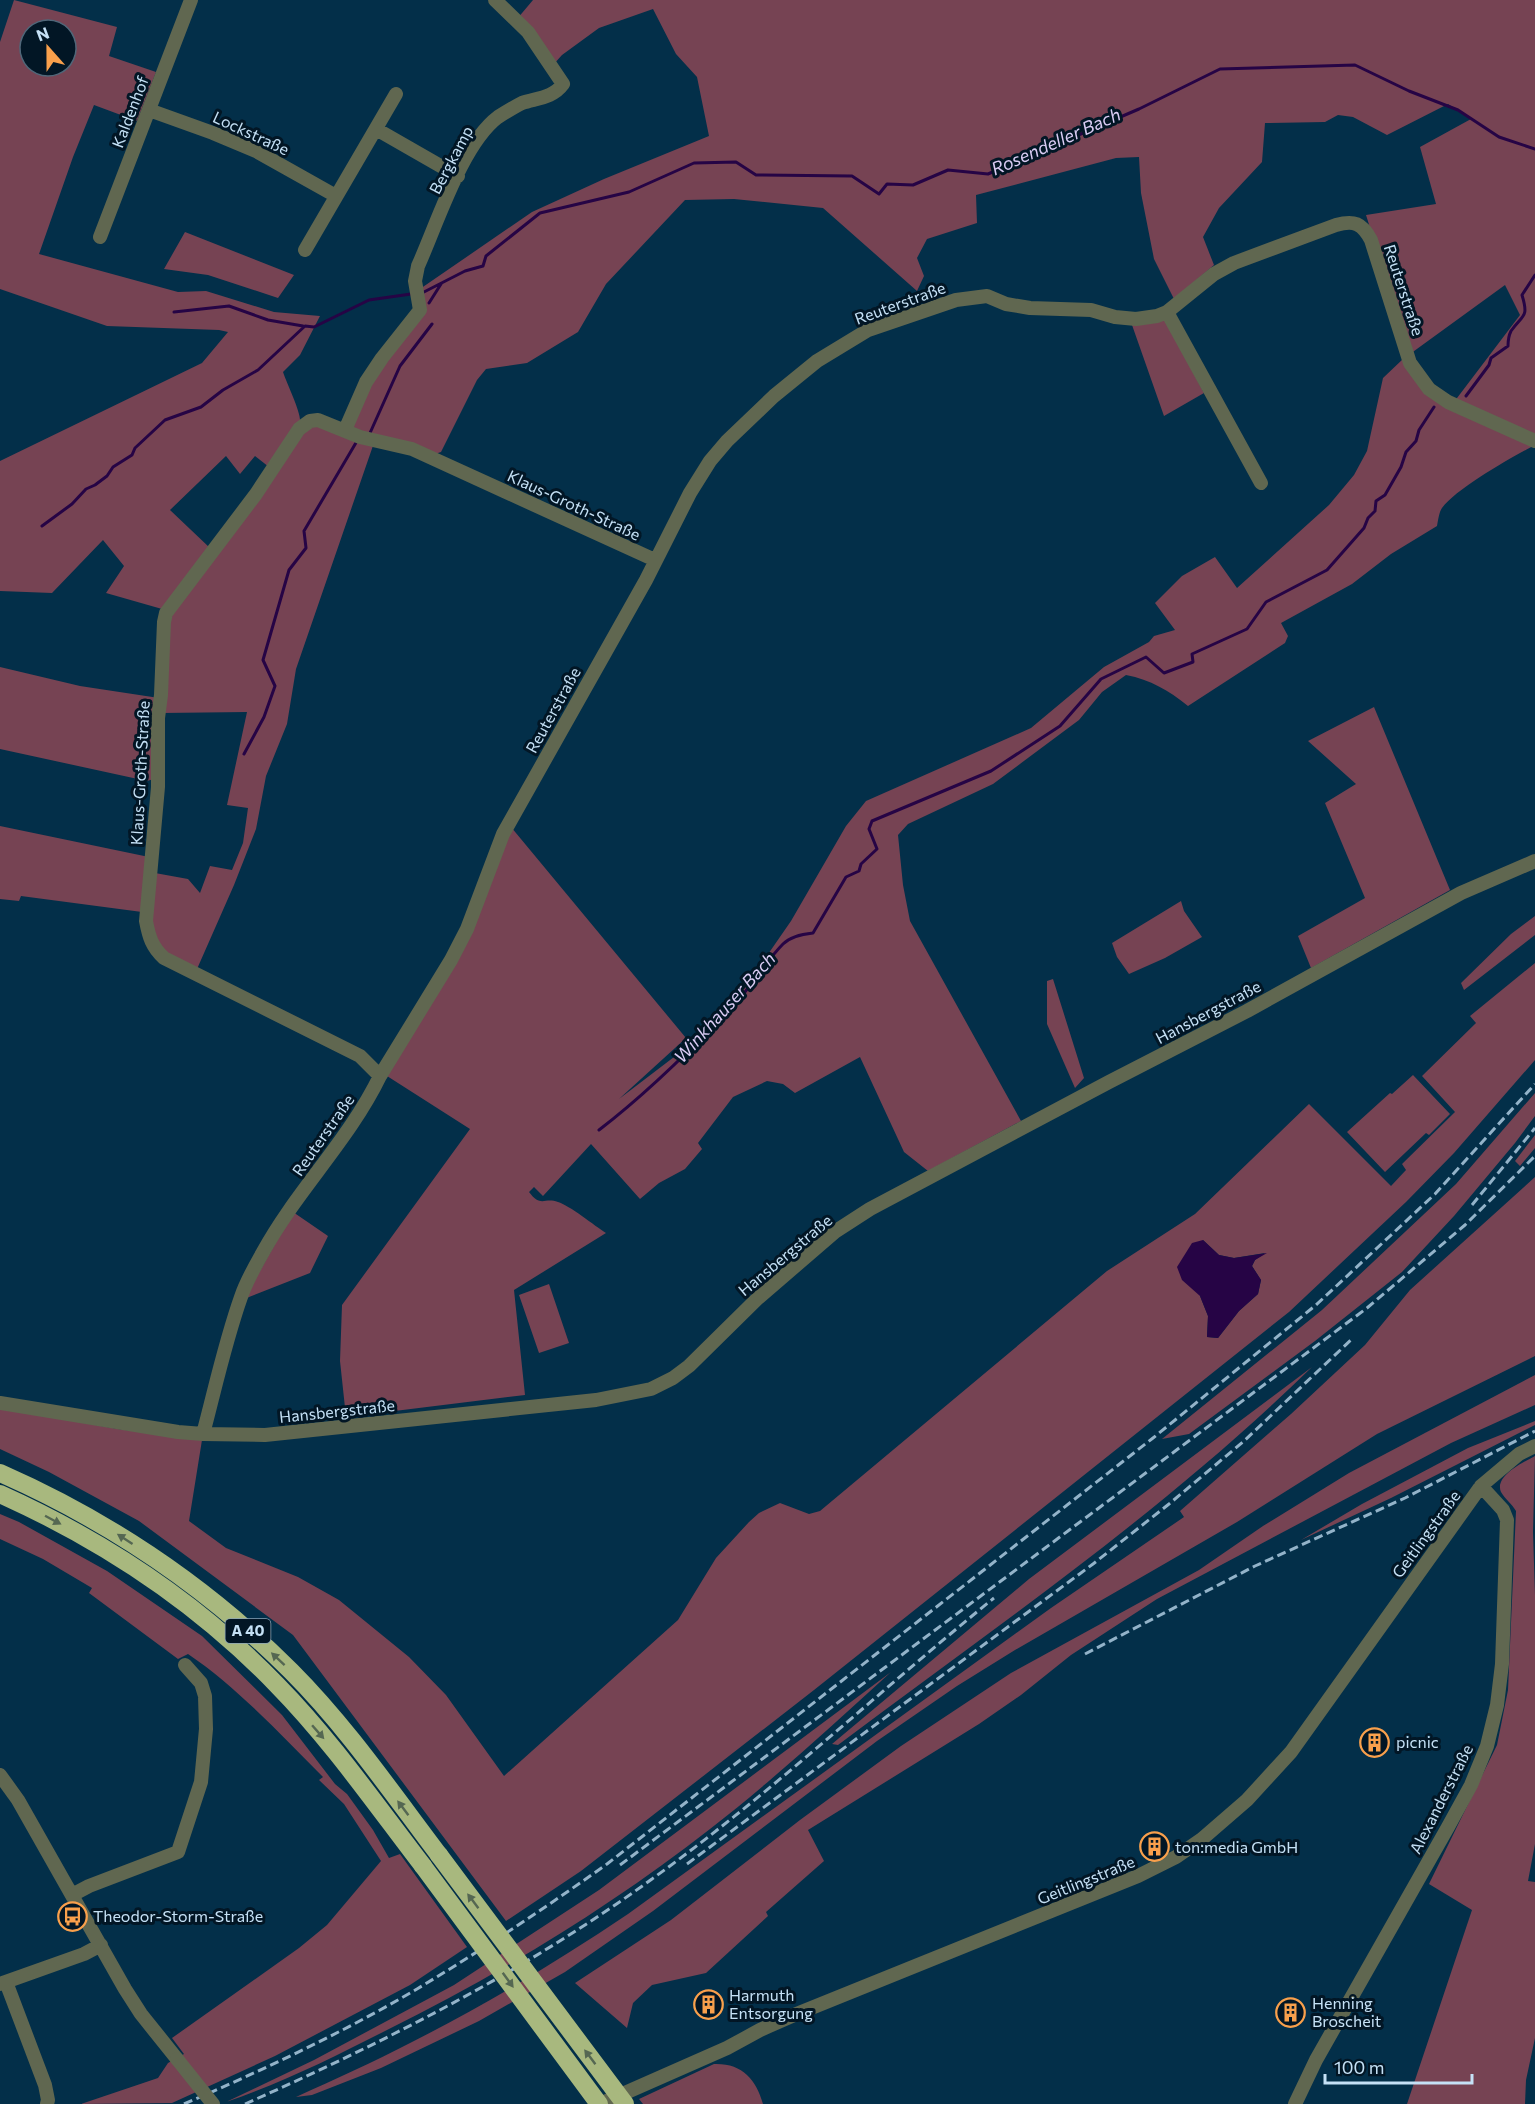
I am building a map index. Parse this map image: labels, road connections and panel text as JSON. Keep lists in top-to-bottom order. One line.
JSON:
{"streets":{"highway":["A 40"],"street":["Kaldenhof","Lockstraße","Bergkamp","Reuterstraße","Klaus-Groth-Straße","Hansbergstraße","Geitlingstraße","Alexanderstraße"]},"crossings":[["Kaldenhof","Lockstraße"],["Bergkamp","Klaus-Groth-Straße"],["Reuterstraße","Klaus-Groth-Straße"],["Reuterstraße","Hansbergstraße"],["Geitlingstraße","A 40"],["Geitlingstraße","Alexanderstraße"]],"water":["Rosendeller Bach","Winkhauser Bach"],"places":{"building":["picnic","ton:media GmbH","Harmuth Entsorgung","Henning Broscheit"],"bus stop":["Theodor-Storm-Straße"]},"scale_bar":"100 m","north":"top"}
